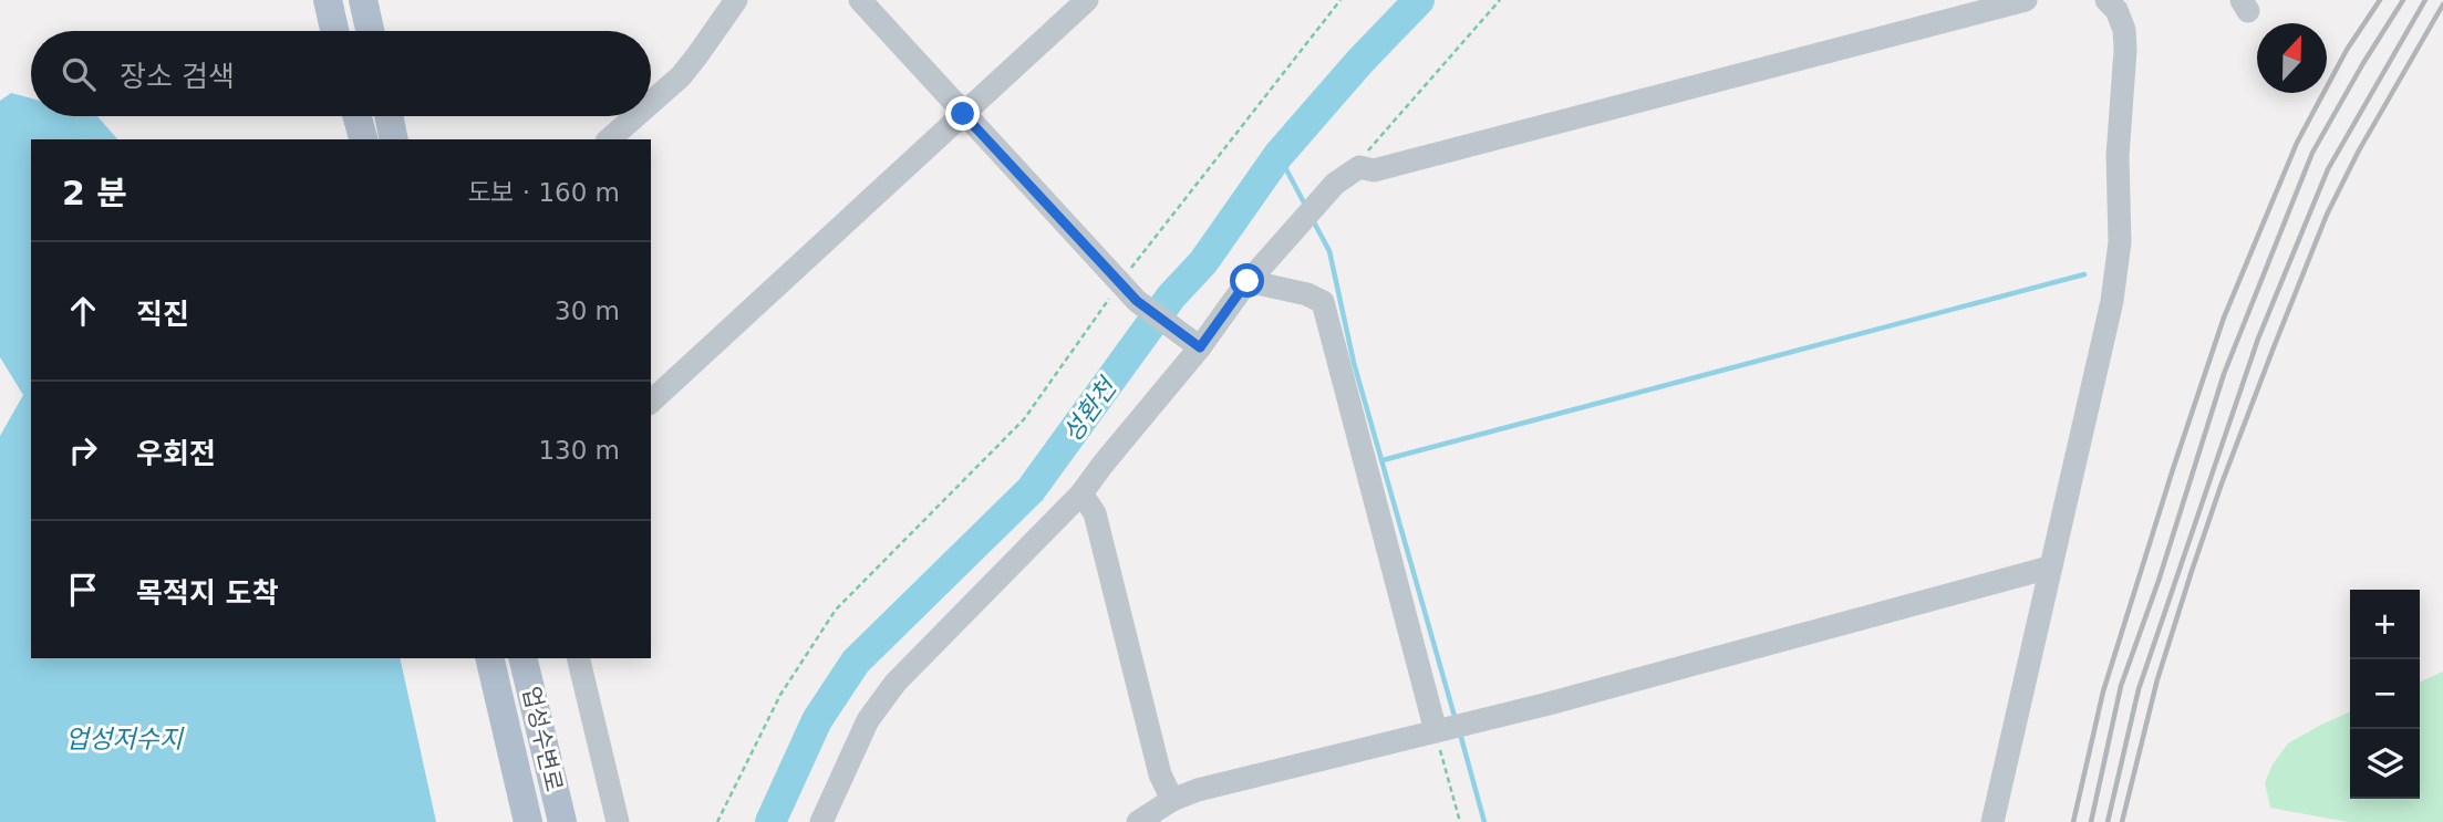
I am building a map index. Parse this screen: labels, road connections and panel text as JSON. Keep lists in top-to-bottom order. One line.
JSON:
{"streets":{"main road":["업성수변로"]},"water":["성환천","업성저수지"],"north":"top","page":{"search":"장소 검색","heading":["2 분","도보 · 160 m"],"list":[["직진","30 m"],["우회전","130 m"],"목적지 도착"],"map_buttons":["+","−"]}}
